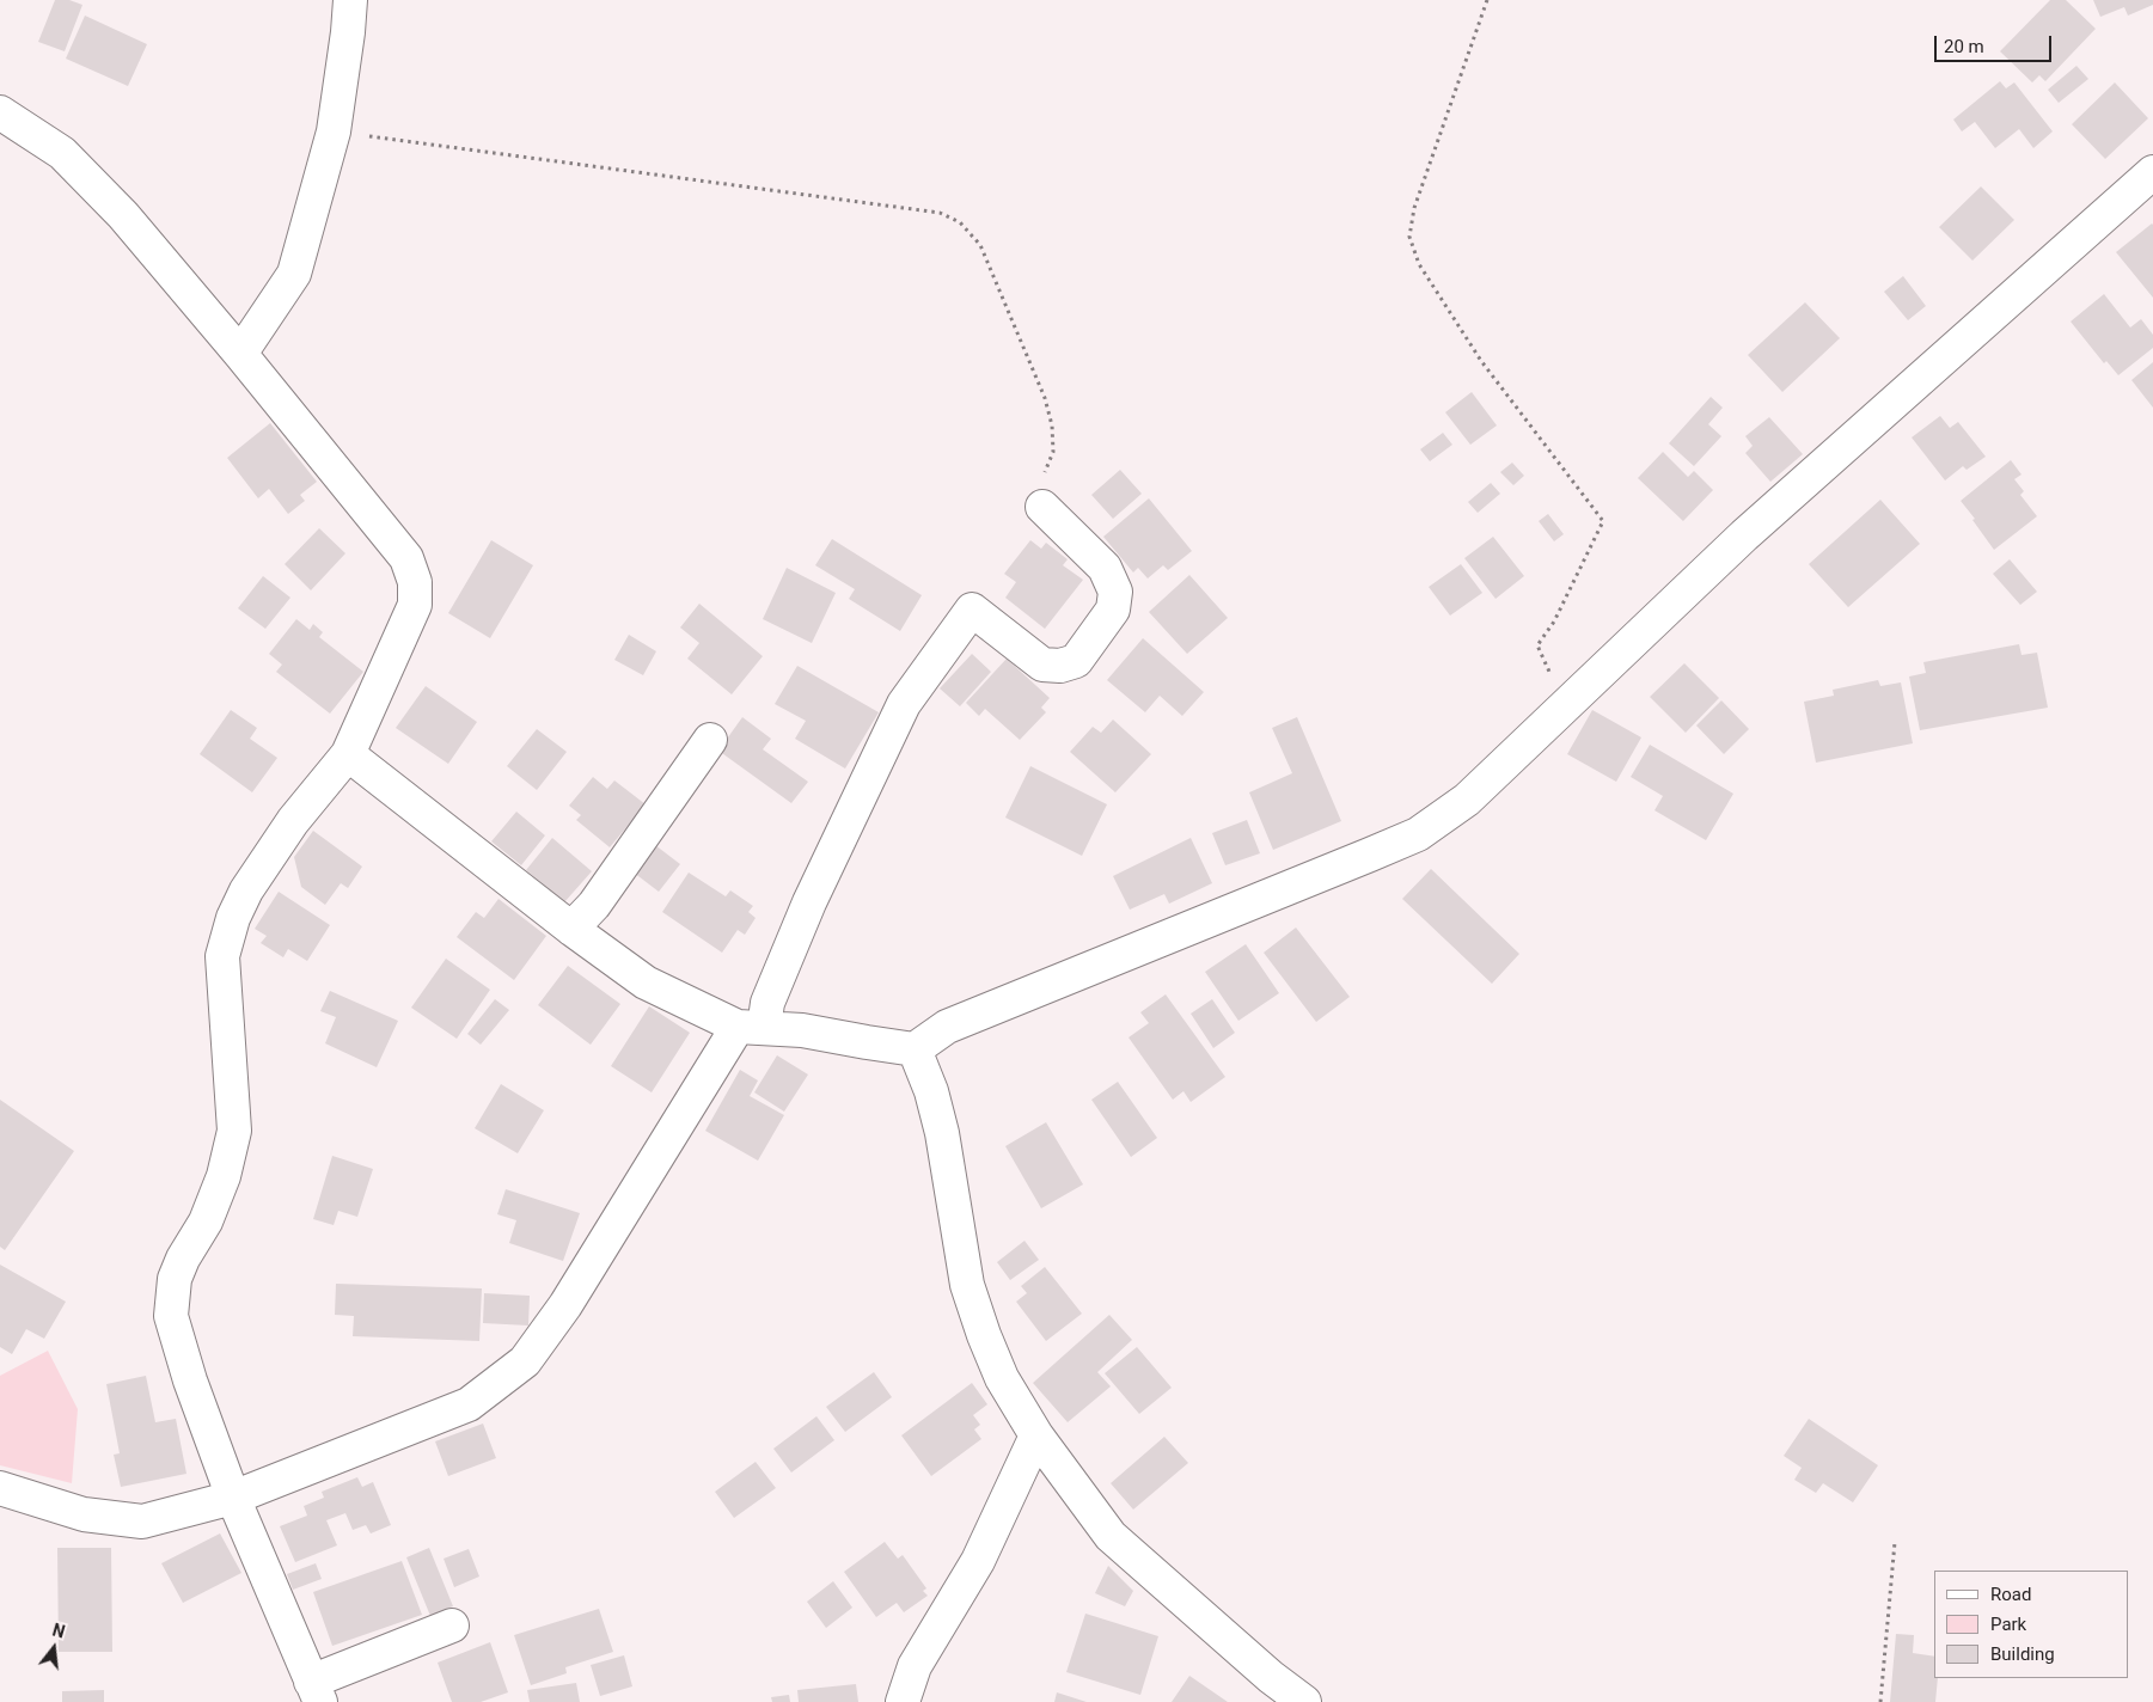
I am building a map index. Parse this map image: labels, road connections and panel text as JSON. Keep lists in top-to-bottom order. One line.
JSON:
{"legend":["Road","Park","Building"],"scale_bar":"20 m","north":"top"}
